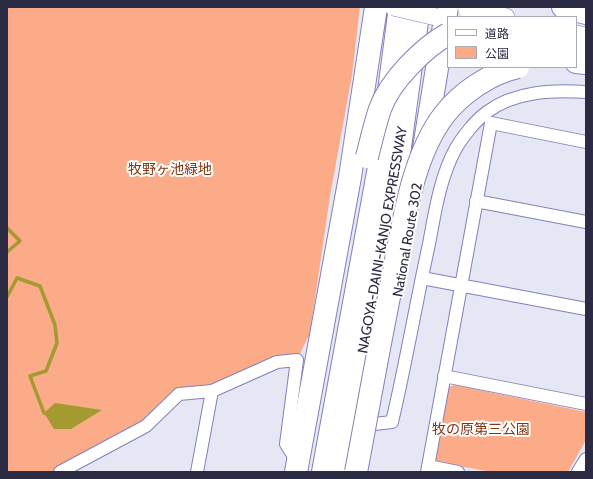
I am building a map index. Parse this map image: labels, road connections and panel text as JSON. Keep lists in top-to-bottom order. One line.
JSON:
{"streets":{"highway":["NAGOYA-DAINI-KANJO EXPRESSWAY","National Route 302"]},"crossings":[["NAGOYA-DAINI-KANJO EXPRESSWAY","National Route 302"]],"parks":["牧野ヶ池緑地","牧の原第三公園"],"legend":["道路","公園"]}
